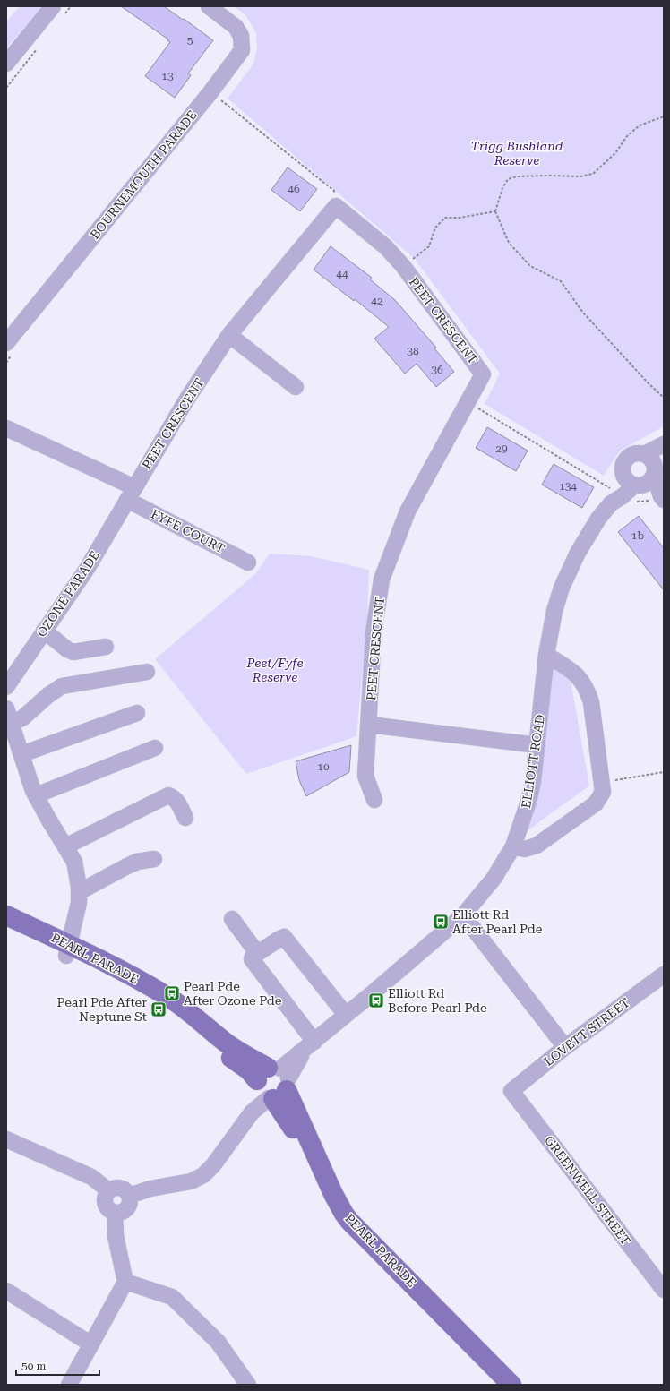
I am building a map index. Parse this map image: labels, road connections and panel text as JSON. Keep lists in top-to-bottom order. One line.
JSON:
{"streets":{"main road":["PEARL PARADE"],"street":["BOURNEMOUTH PARADE","PEET CRESCENT","FYFE COURT","OZONE PARADE","ELLIOTT ROAD","LOVETT STREET","GREENWELL STREET"]},"crossings":[["PEET CRESCENT","FYFE COURT"],["PEET CRESCENT","OZONE PARADE"],["FYFE COURT","OZONE PARADE"],["ELLIOTT ROAD","PEARL PARADE"],["LOVETT STREET","GREENWELL STREET"]],"parks":["Trigg Bushland Reserve","Peet/Fyfe Reserve"],"places":{"bus stop":["Elliott Rd After Pearl Pde","Pearl Pde After Ozone Pde","Elliott Rd Before Pearl Pde","Pearl Pde After Neptune St"]},"house_numbers":["5","13","46","44","42","38","36","29","134","1b","10"],"scale_bar":"50 m"}
